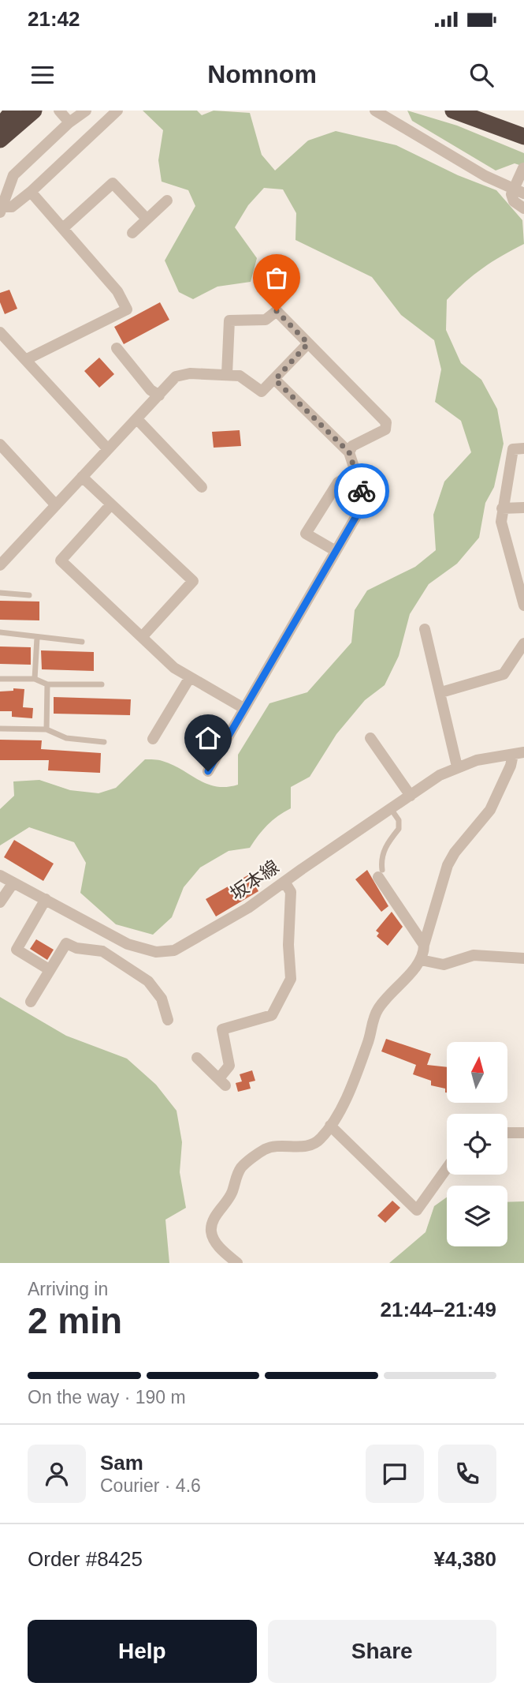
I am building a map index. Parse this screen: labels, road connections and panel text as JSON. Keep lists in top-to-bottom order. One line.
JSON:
{"streets":{"street":["坂本線"]},"north":"top","page":{"status":"21:42","header":"Nomnom","heading":["2 min","Arriving in","21:44–21:49"],"panel":["Sam","Courier · 4.6","Order #8425","¥4,380"],"bar":"On the way · 190 m","buttons":["Help","Share"]}}
